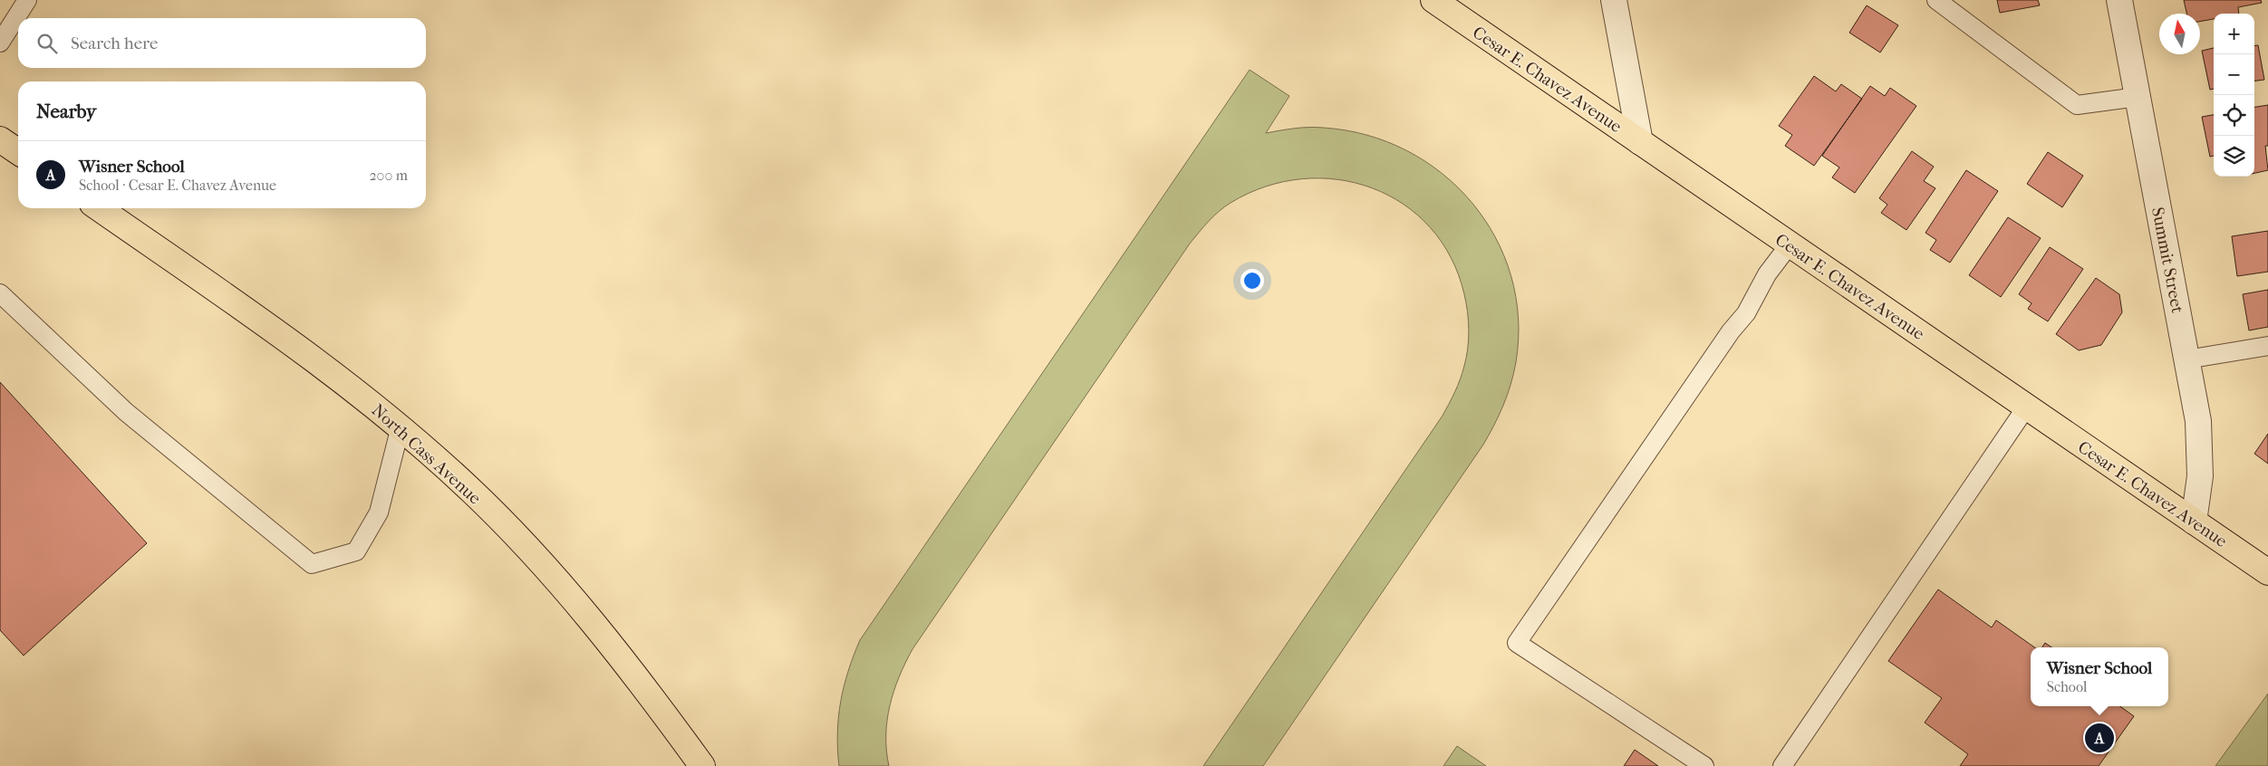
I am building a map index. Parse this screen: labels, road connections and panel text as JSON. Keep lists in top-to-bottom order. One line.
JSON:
{"streets":{"main road":["Cesar E. Chavez Avenue","North Cass Avenue"],"street":["Summit Street"]},"crossings":[["Cesar E. Chavez Avenue","Summit Street"]],"north":"top","page":{"map_buttons":["+","−"],"search":"Search here","heading":"Nearby","list":[{"mark":"A","name":"Wisner School","note":"School · Cesar E. Chavez Avenue","value":"200 m"}],"popup":["Wisner School","School"],"pins":"A"}}
